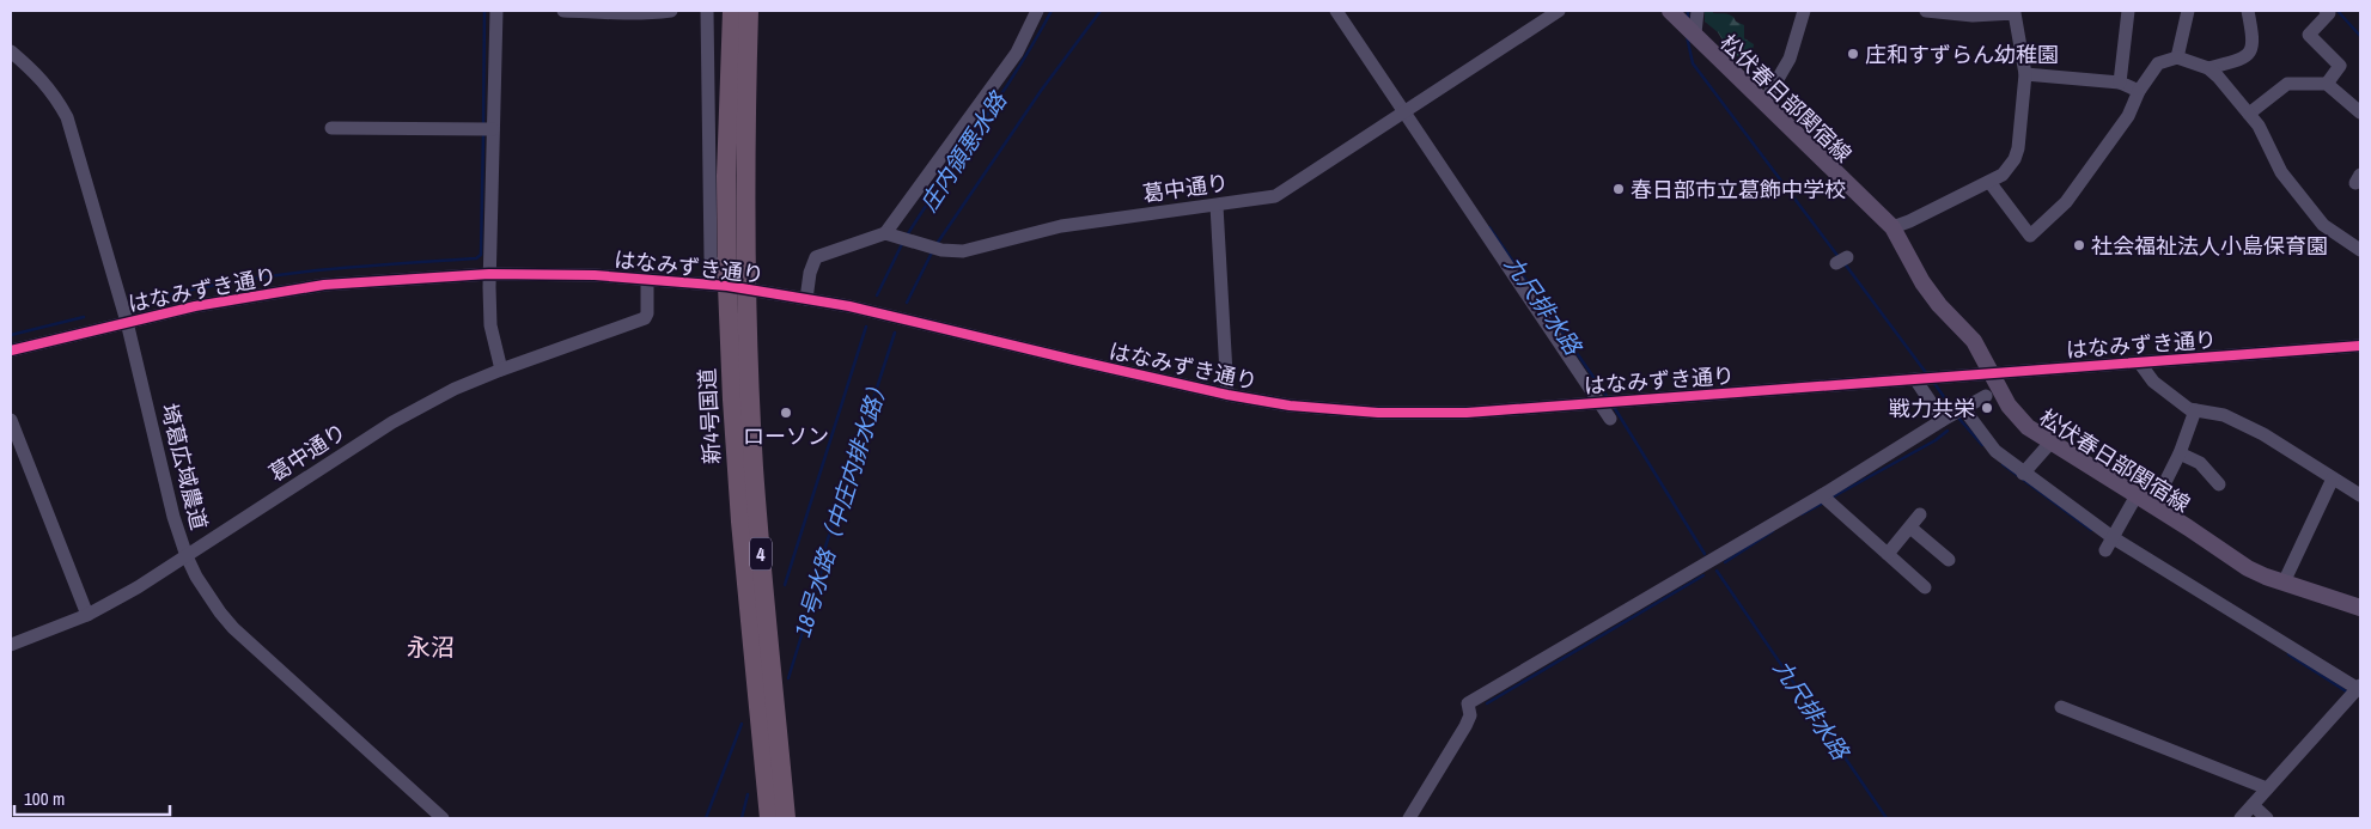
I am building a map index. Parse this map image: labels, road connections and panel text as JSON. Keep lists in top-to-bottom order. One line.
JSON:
{"streets":{"highway":["新4号国道","4"],"main road":["松伏春日部関宿線"],"street":["葛中通り","はなみずき通り","埼葛広域農道"]},"crossings":[["松伏春日部関宿線","はなみずき通り"],["葛中通り","はなみずき通り"],["葛中通り","埼葛広域農道"],["はなみずき通り","新4号国道"],["はなみずき通り","埼葛広域農道"]],"districts":["永沼"],"water":["庄内領悪水路","九尺排水路","18号水路（中庄内排水路）"],"places":["庄和すずらん幼稚園","春日部市立葛飾中学校","社会福祉法人小島保育園","戦力共栄","ローソン"],"scale_bar":"100 m"}
